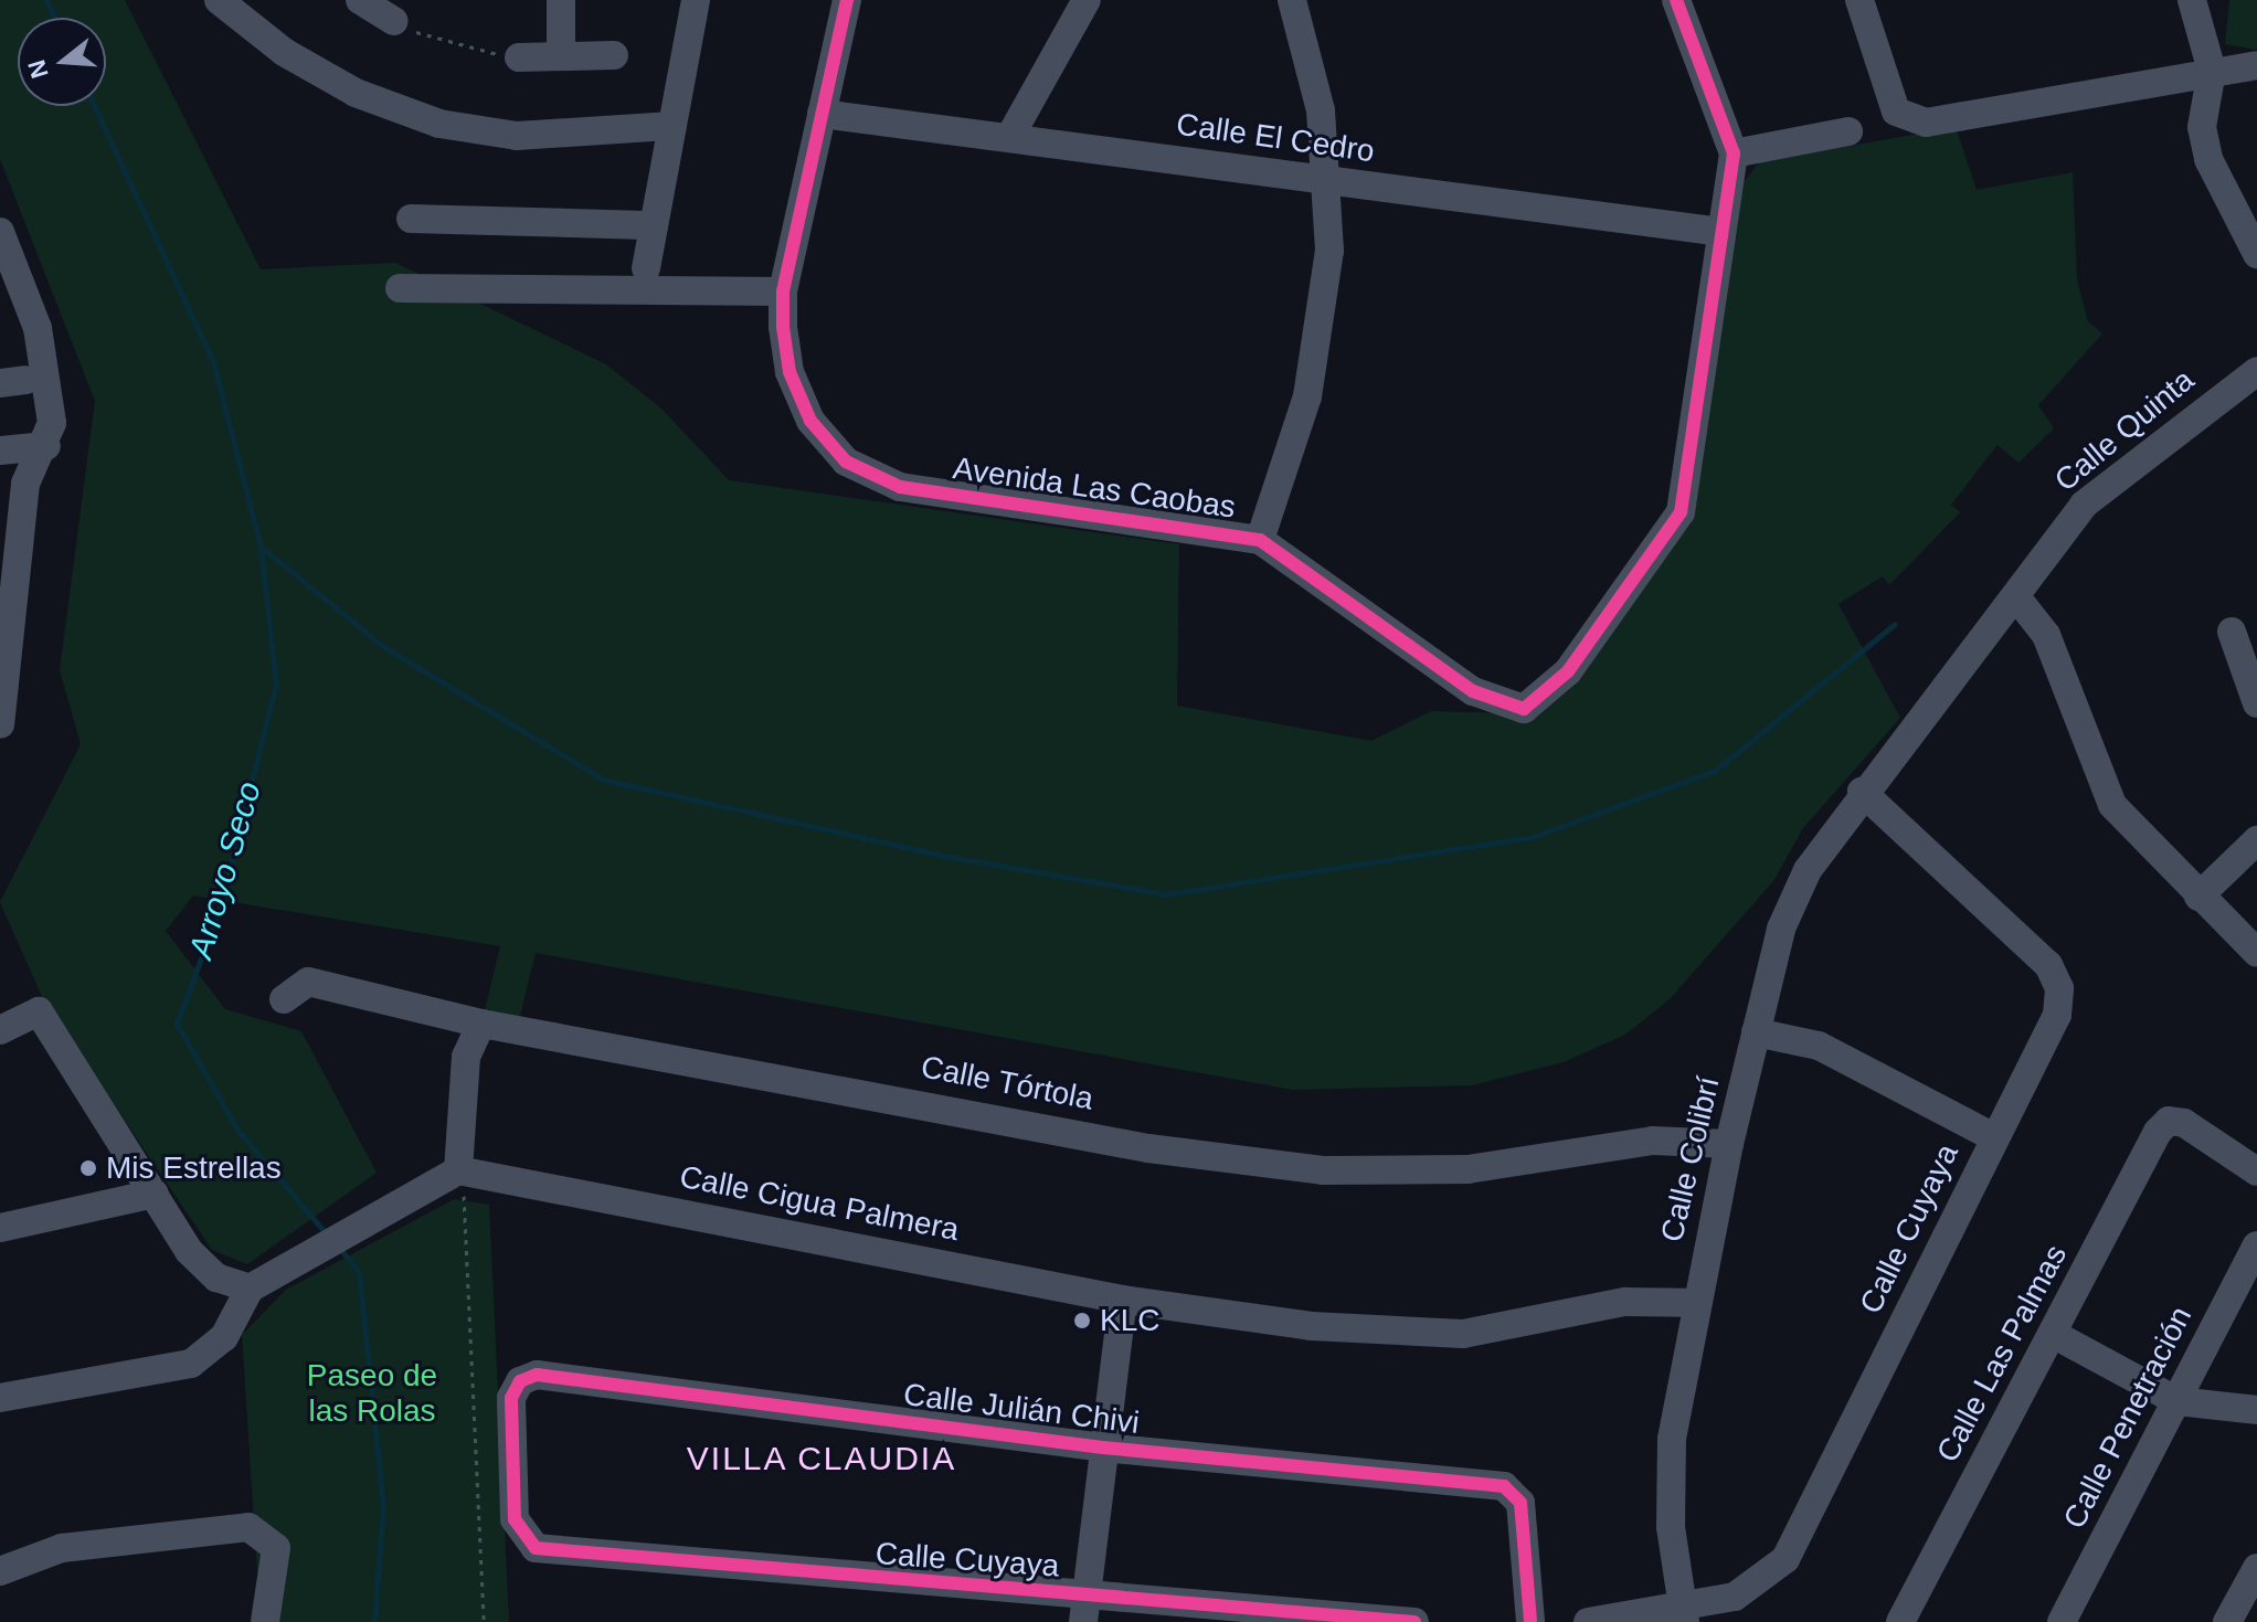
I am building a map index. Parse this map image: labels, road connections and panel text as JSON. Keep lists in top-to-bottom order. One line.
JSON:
{"streets":{"street":["Calle El Cedro","Calle Quinta","Avenida Las Caobas","Calle Tórtola","Calle Colibrí","Calle Cigua Palmera","Calle Cuyaya","Calle Las Palmas","Calle Julián Chivi","Calle Penetración"]},"crossings":[["Calle El Cedro","Avenida Las Caobas"],["Calle Quinta","Calle Colibrí"],["Calle Tórtola","Calle Colibrí"],["Calle Colibrí","Calle Cigua Palmera"],["Calle Colibrí","Calle Cuyaya"],["Calle Cuyaya","Calle Julián Chivi"]],"districts":["VILLA CLAUDIA"],"water":["Arroyo Seco"],"parks":["Paseo de las Rolas"],"places":["Mis Estrellas","KLC"],"north":"left"}
